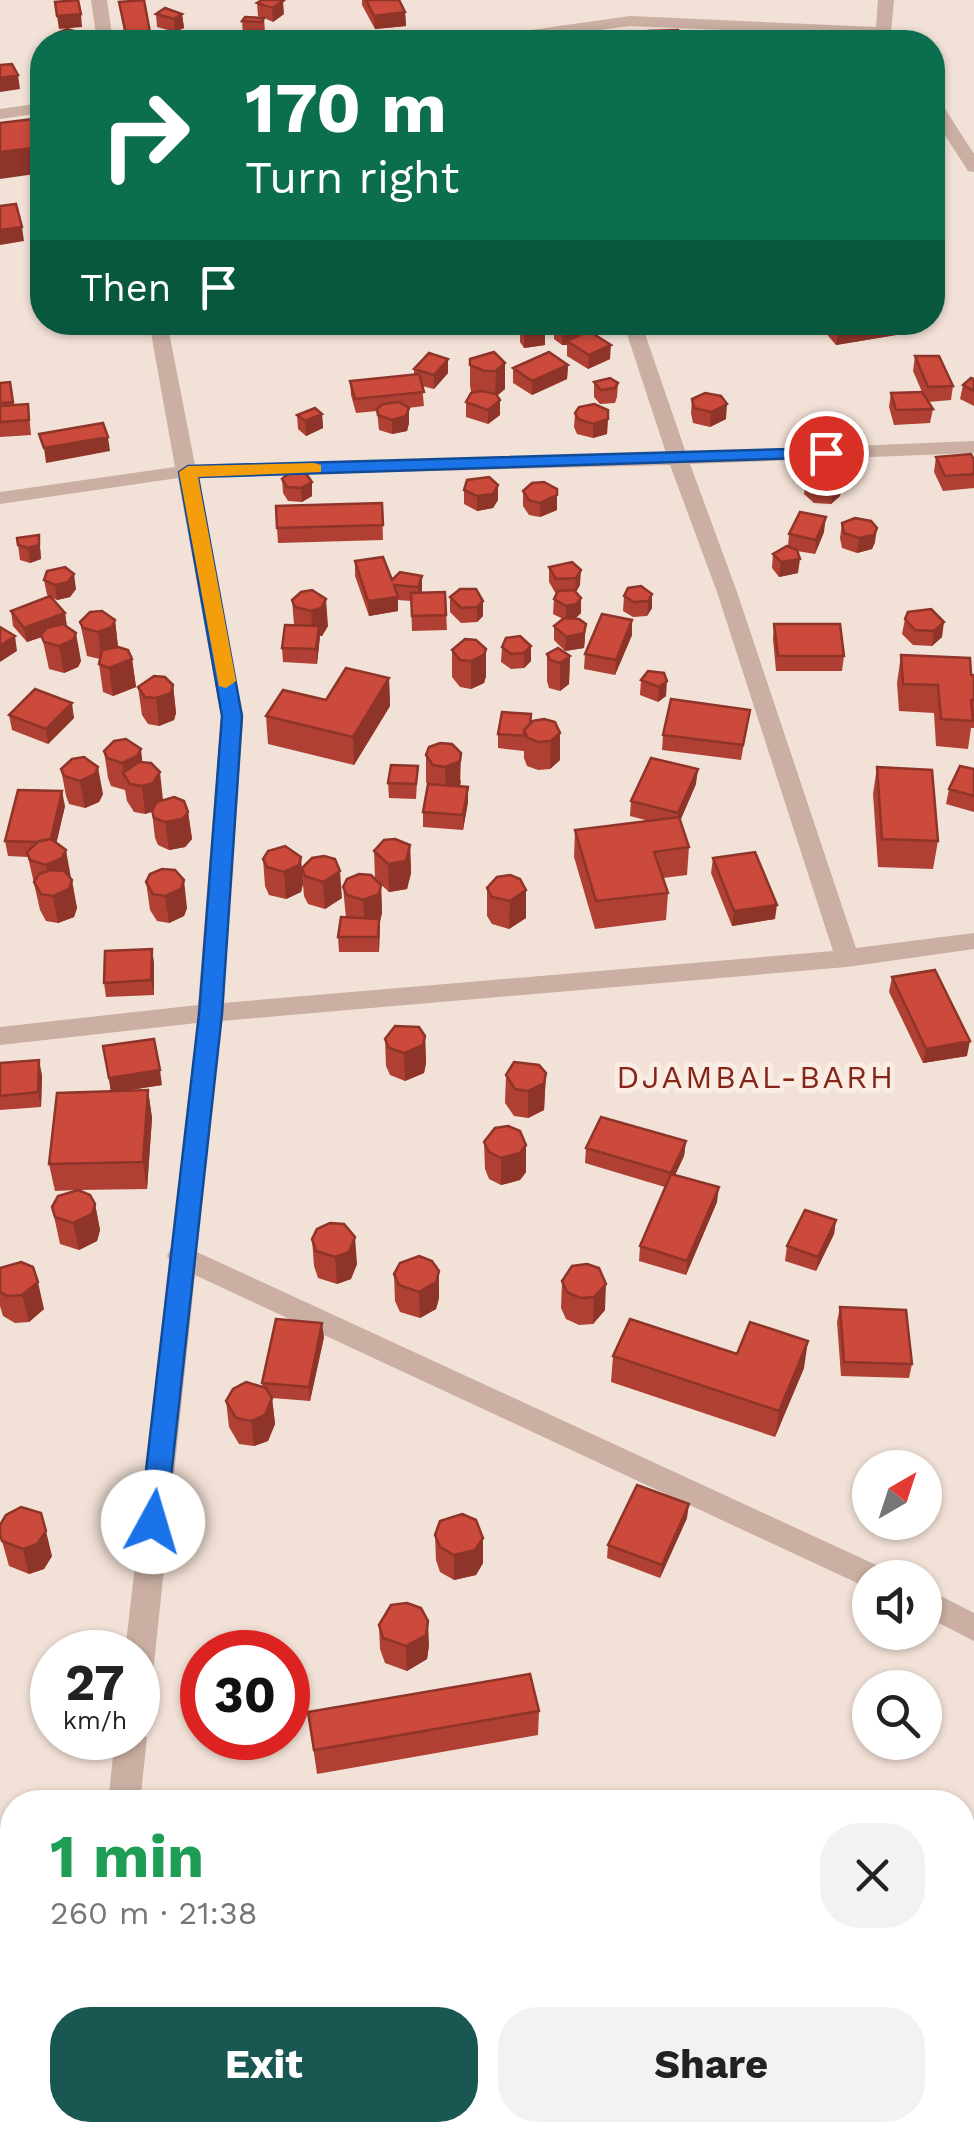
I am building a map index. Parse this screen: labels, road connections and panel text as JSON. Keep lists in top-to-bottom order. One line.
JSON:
{"districts":["DJAMBAL-BARH"],"north":"top right","page":{"turn":["170 m","Turn right"],"then":"Then","speed":"27 km/h","limit":"30","heading":["1 min","260 m · 21:38"],"buttons":["Exit","Share"]}}
